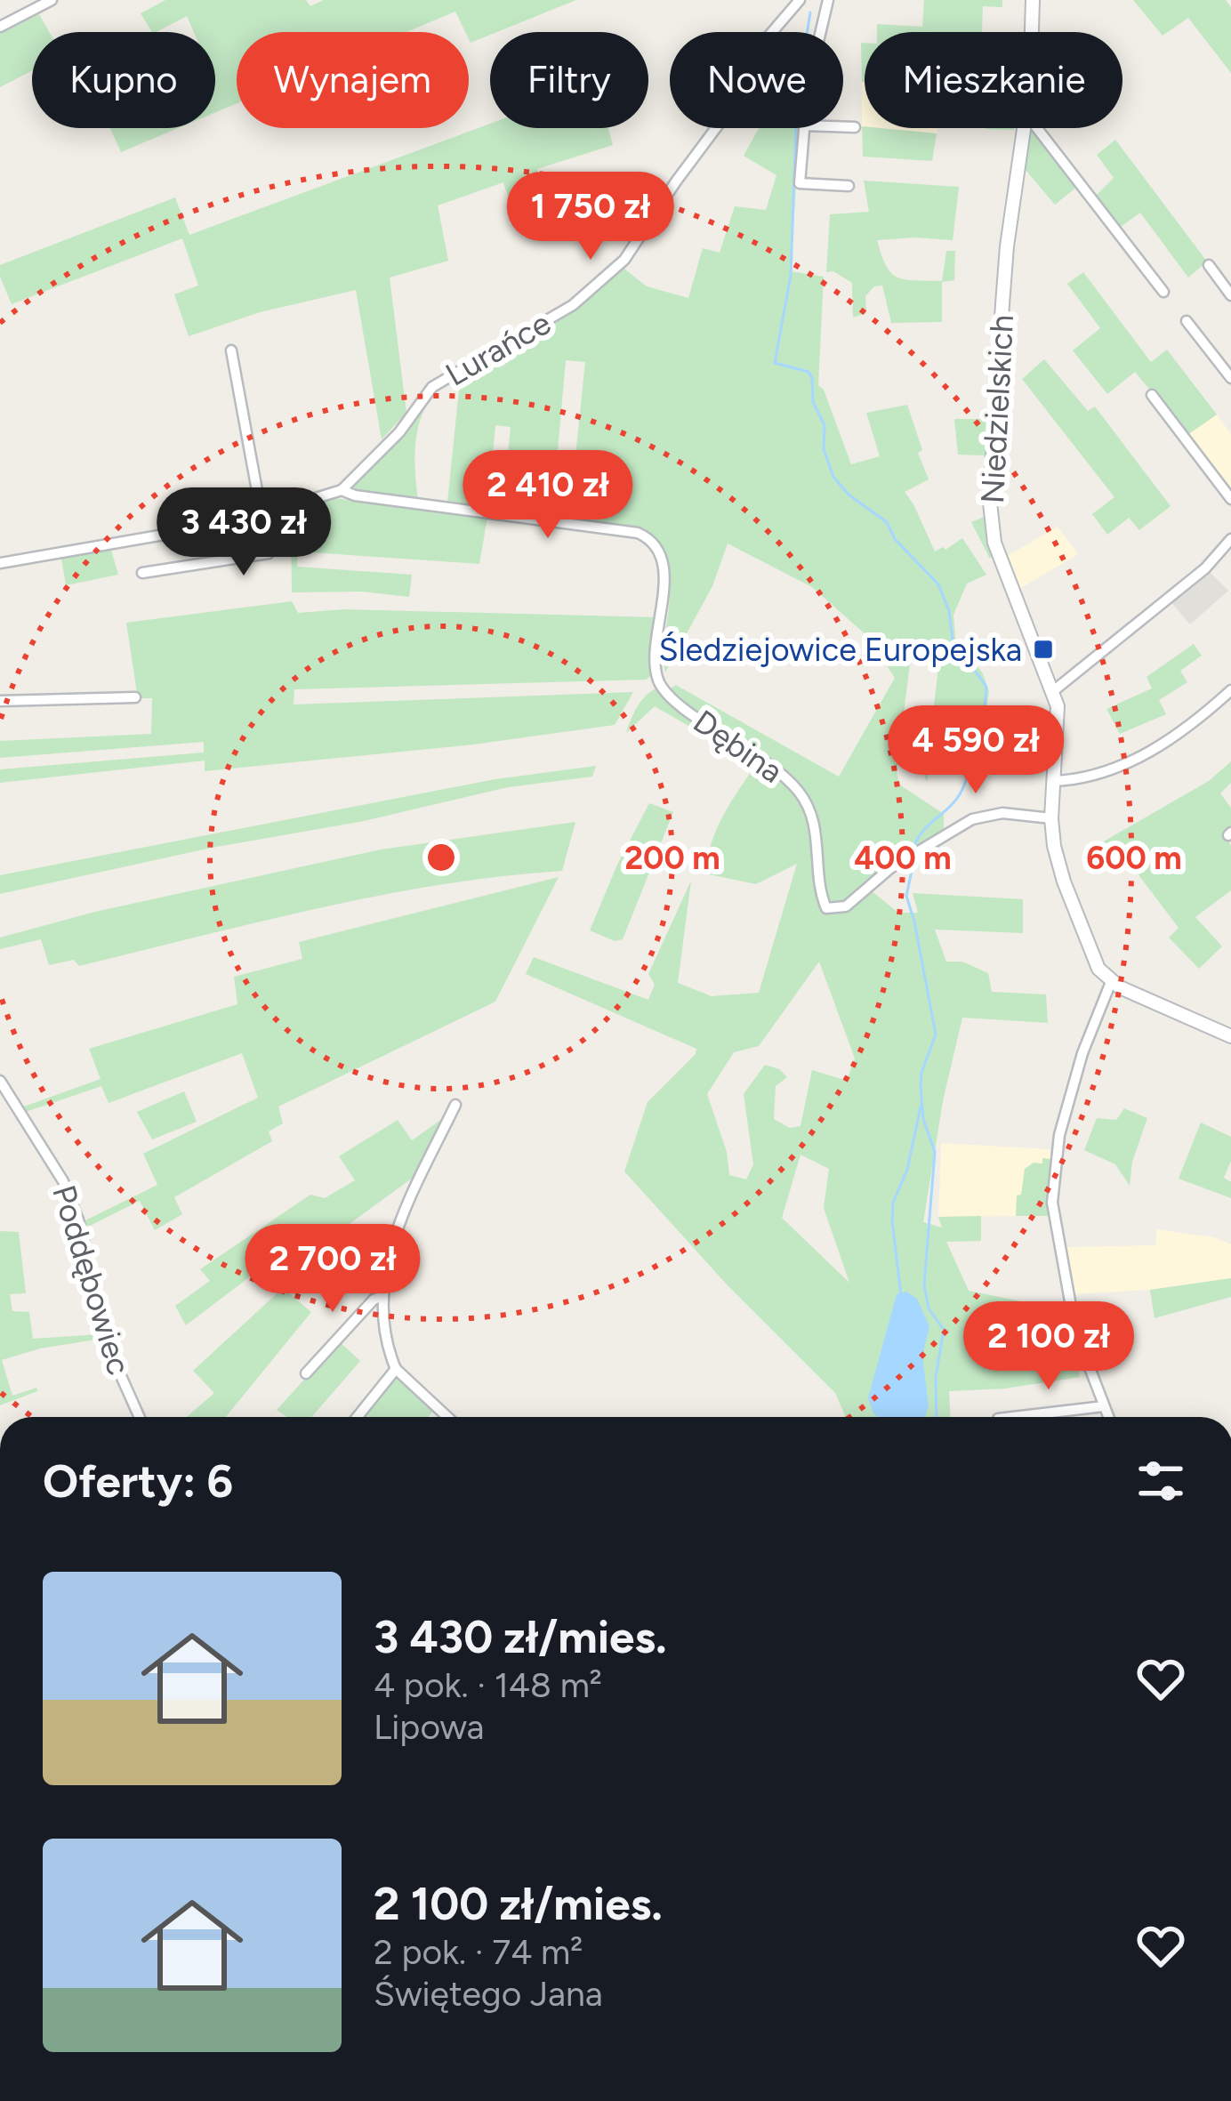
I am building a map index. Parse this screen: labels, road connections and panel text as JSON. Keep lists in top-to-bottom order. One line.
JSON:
{"streets":{"street":["Lurańce","Niedzielskich","Dębina","Poddębowiec"]},"crossings":[["Lurańce","Dębina"],["Niedzielskich","Dębina"]],"places":{"transit":["Śledziejowice Europejska"]},"page":{"chip":["Kupno","Wynajem","Filtry","Nowe","Mieszkanie"],"price":["1 750 zł","2 410 zł","3 430 zł","4 590 zł","2 700 zł","2 100 zł"],"heading":"Oferty: 6","list":[{"name":"3 430 zł/mies.","note":"4 pok. · 148 m² · Lipowa"},{"name":"2 100 zł/mies.","note":"2 pok. · 74 m² · Świętego Jana"}]},"rings":["200 m","400 m","600 m"]}
